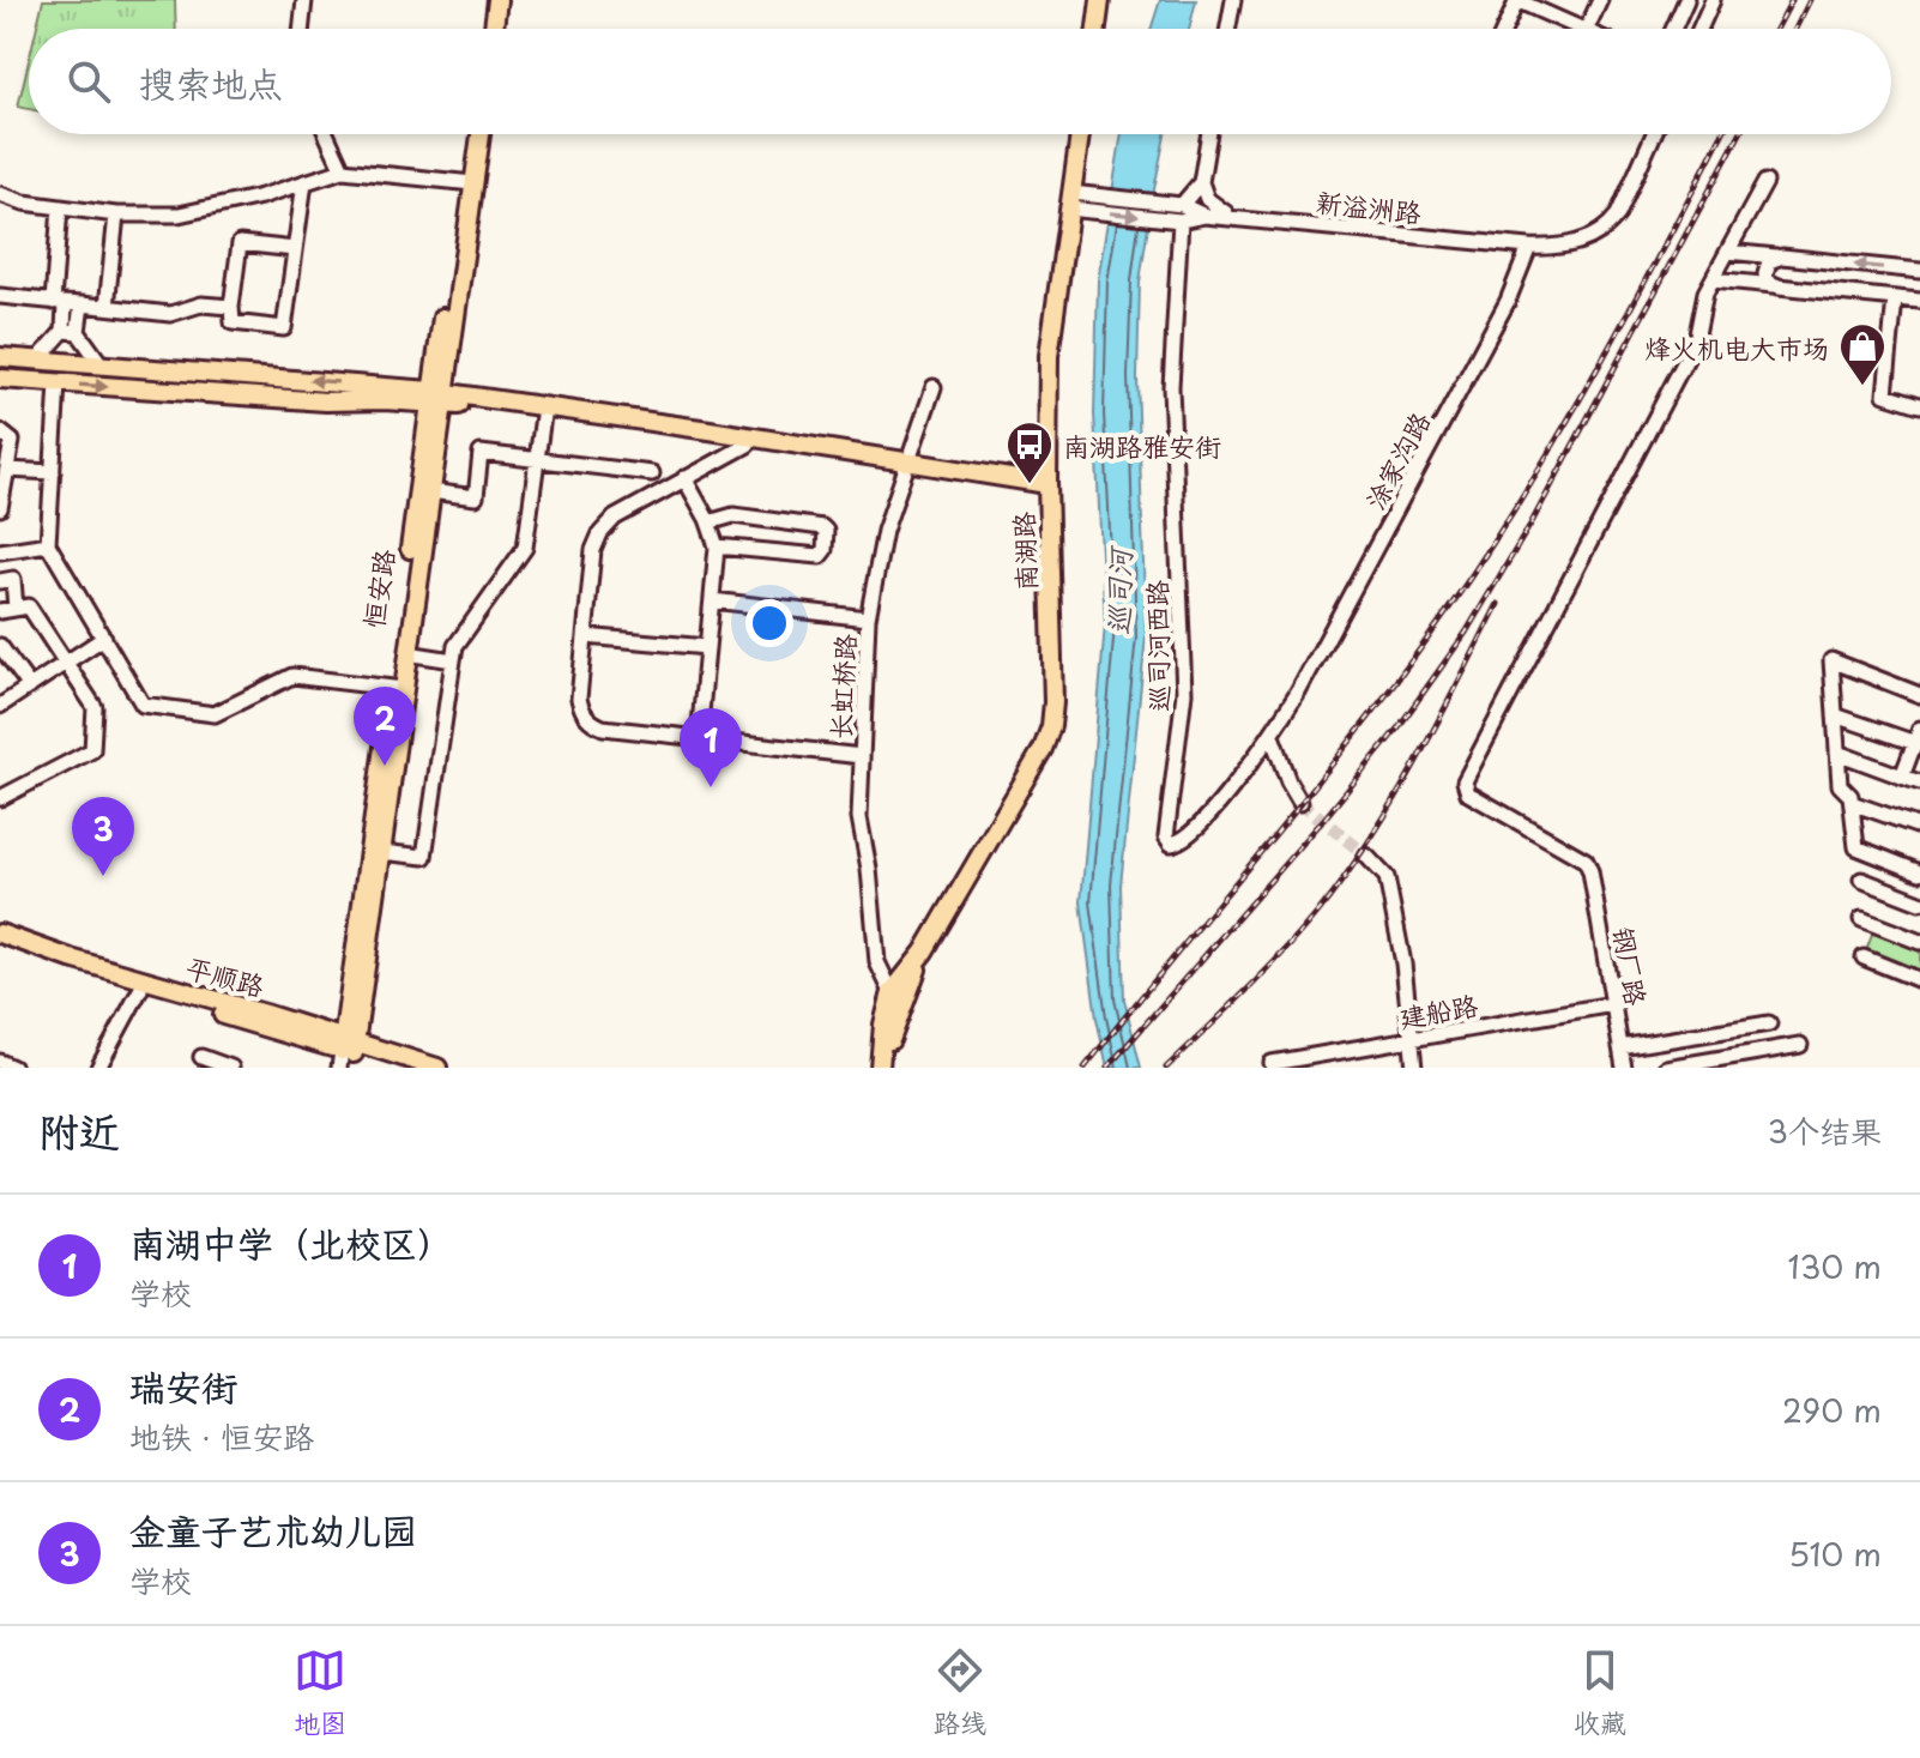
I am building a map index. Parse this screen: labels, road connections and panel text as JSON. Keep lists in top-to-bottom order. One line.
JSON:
{"streets":{"main road":["南湖路","恒安路","平顺路"],"street":["新溢洲路","涂家沟路","巡司河西路","长虹桥路","钢厂路","建船路"]},"crossings":[["新溢洲路","涂家沟路"],["新溢洲路","南湖路"],["新溢洲路","巡司河西路"],["涂家沟路","巡司河西路"],["南湖路","长虹桥路"],["恒安路","平顺路"],["钢厂路","建船路"]],"water":["巡司河"],"places":{"shop":["烽火机电大市场"],"bus stop":["南湖路雅安街"]},"page":{"search":"搜索地点","pins":["2","1","3"],"heading":["附近","3个结果"],"list":[{"mark":"1","name":"南湖中学（北校区）","note":"学校","value":"130 m"},{"mark":"2","name":"瑞安街","note":"地铁 · 恒安路","value":"290 m"},{"mark":"3","name":"金童子艺术幼儿园","note":"学校","value":"510 m"}],"nav":["地图","路线","收藏"]}}
